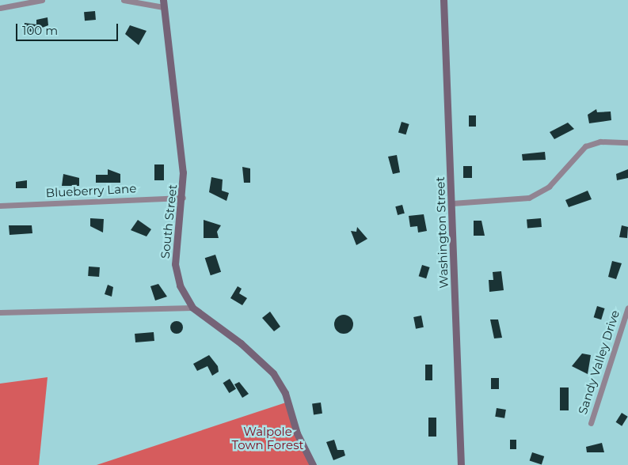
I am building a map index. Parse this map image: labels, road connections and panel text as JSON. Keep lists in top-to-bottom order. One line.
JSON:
{"streets":{"street":["Blueberry Lane","South Street","Washington Street","Sandy Valley Drive"]},"crossings":[["Blueberry Lane","South Street"]],"parks":["Walpole Town Forest"],"scale_bar":"100 m"}
